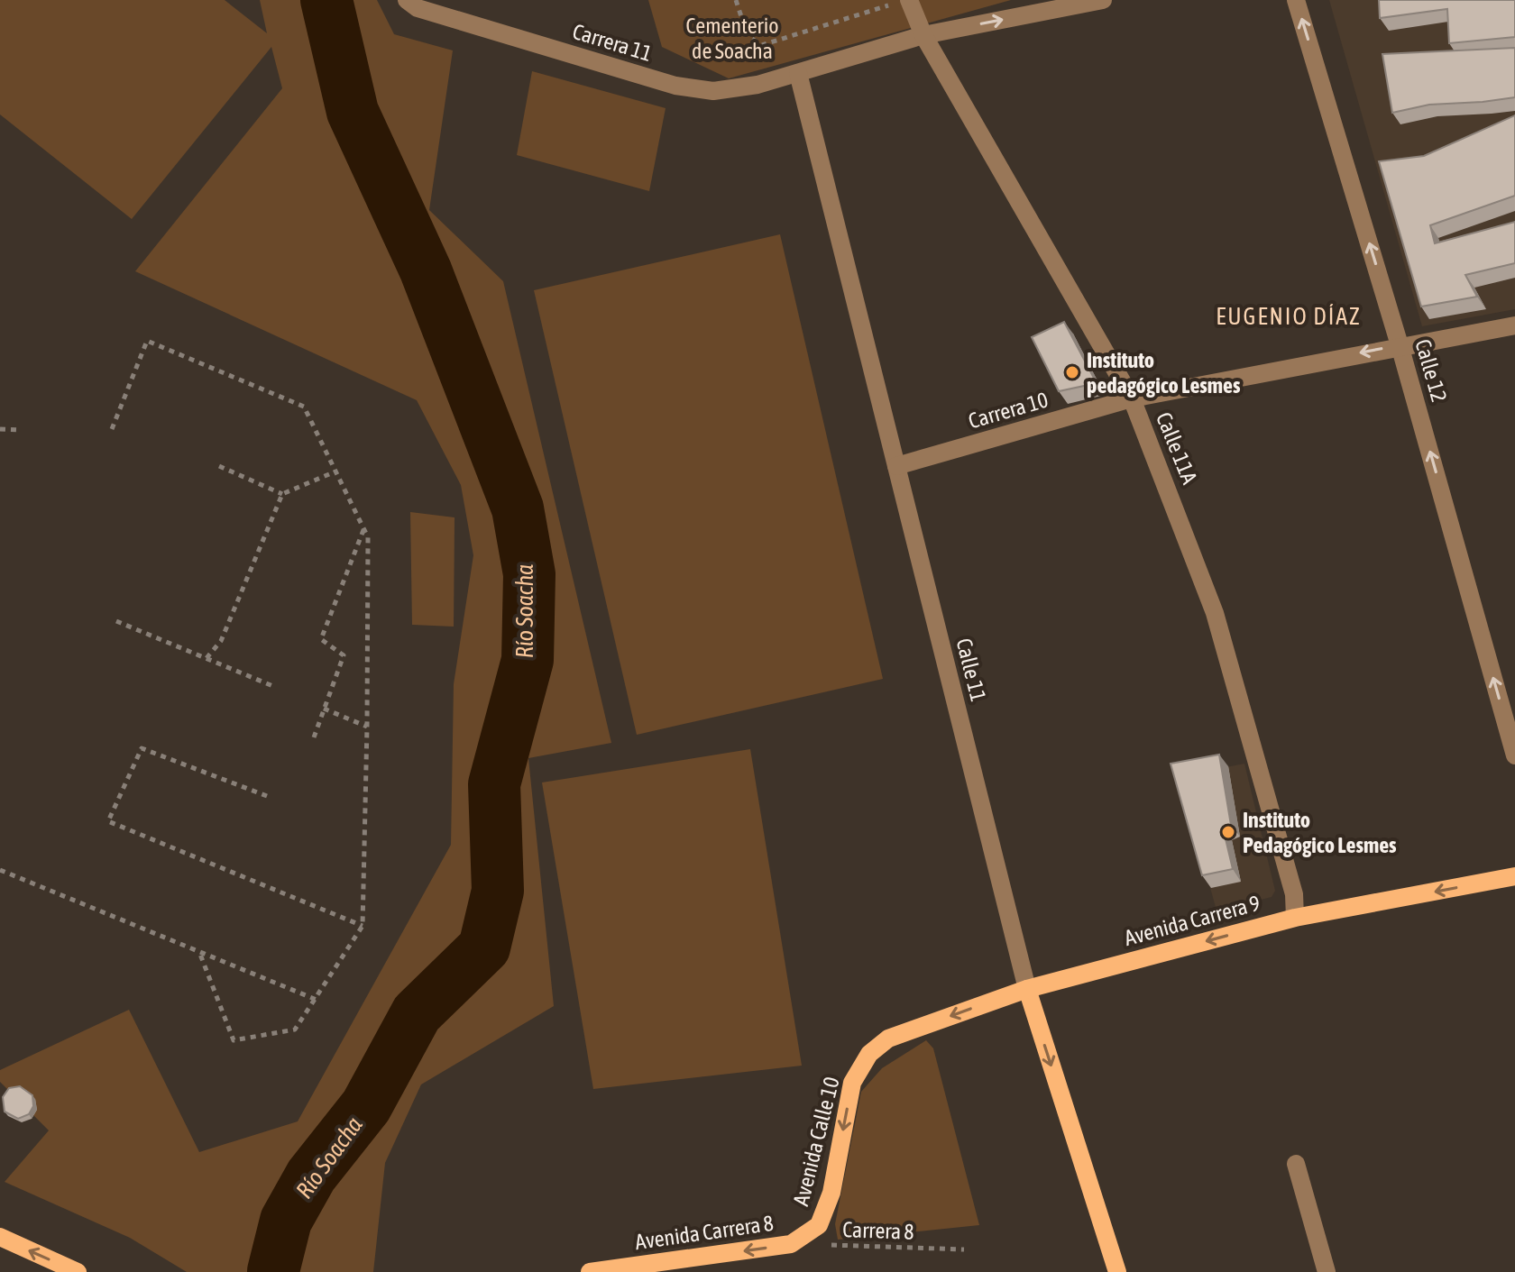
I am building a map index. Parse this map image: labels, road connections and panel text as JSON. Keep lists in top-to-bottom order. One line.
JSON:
{"streets":{"main road":["Calle 11","Avenida Carrera 9","Avenida Calle 10","Avenida Carrera 8"],"street":["Carrera 11","Calle 12","Carrera 10","Calle 11A"],"path":["Carrera 8"]},"crossings":[["Carrera 11","Calle 11A"],["Carrera 11","Calle 11"],["Calle 12","Carrera 10"],["Carrera 10","Calle 11A"],["Carrera 10","Calle 11"],["Calle 11A","Avenida Carrera 9"],["Calle 11","Avenida Carrera 9"],["Avenida Carrera 9","Avenida Calle 10"],["Avenida Calle 10","Avenida Carrera 8"],["Carrera 8","Avenida Carrera 8"]],"one_way":["Calle 12","Carrera 10","Avenida Carrera 9","Avenida Calle 10","Avenida Carrera 8"],"districts":["EUGENIO DÍAZ"],"water":["Río Soacha"],"parks":["Cementerio de Soacha"],"places":["Instituto pedagógico Lesmes","Instituto Pedagógico Lesmes"]}
